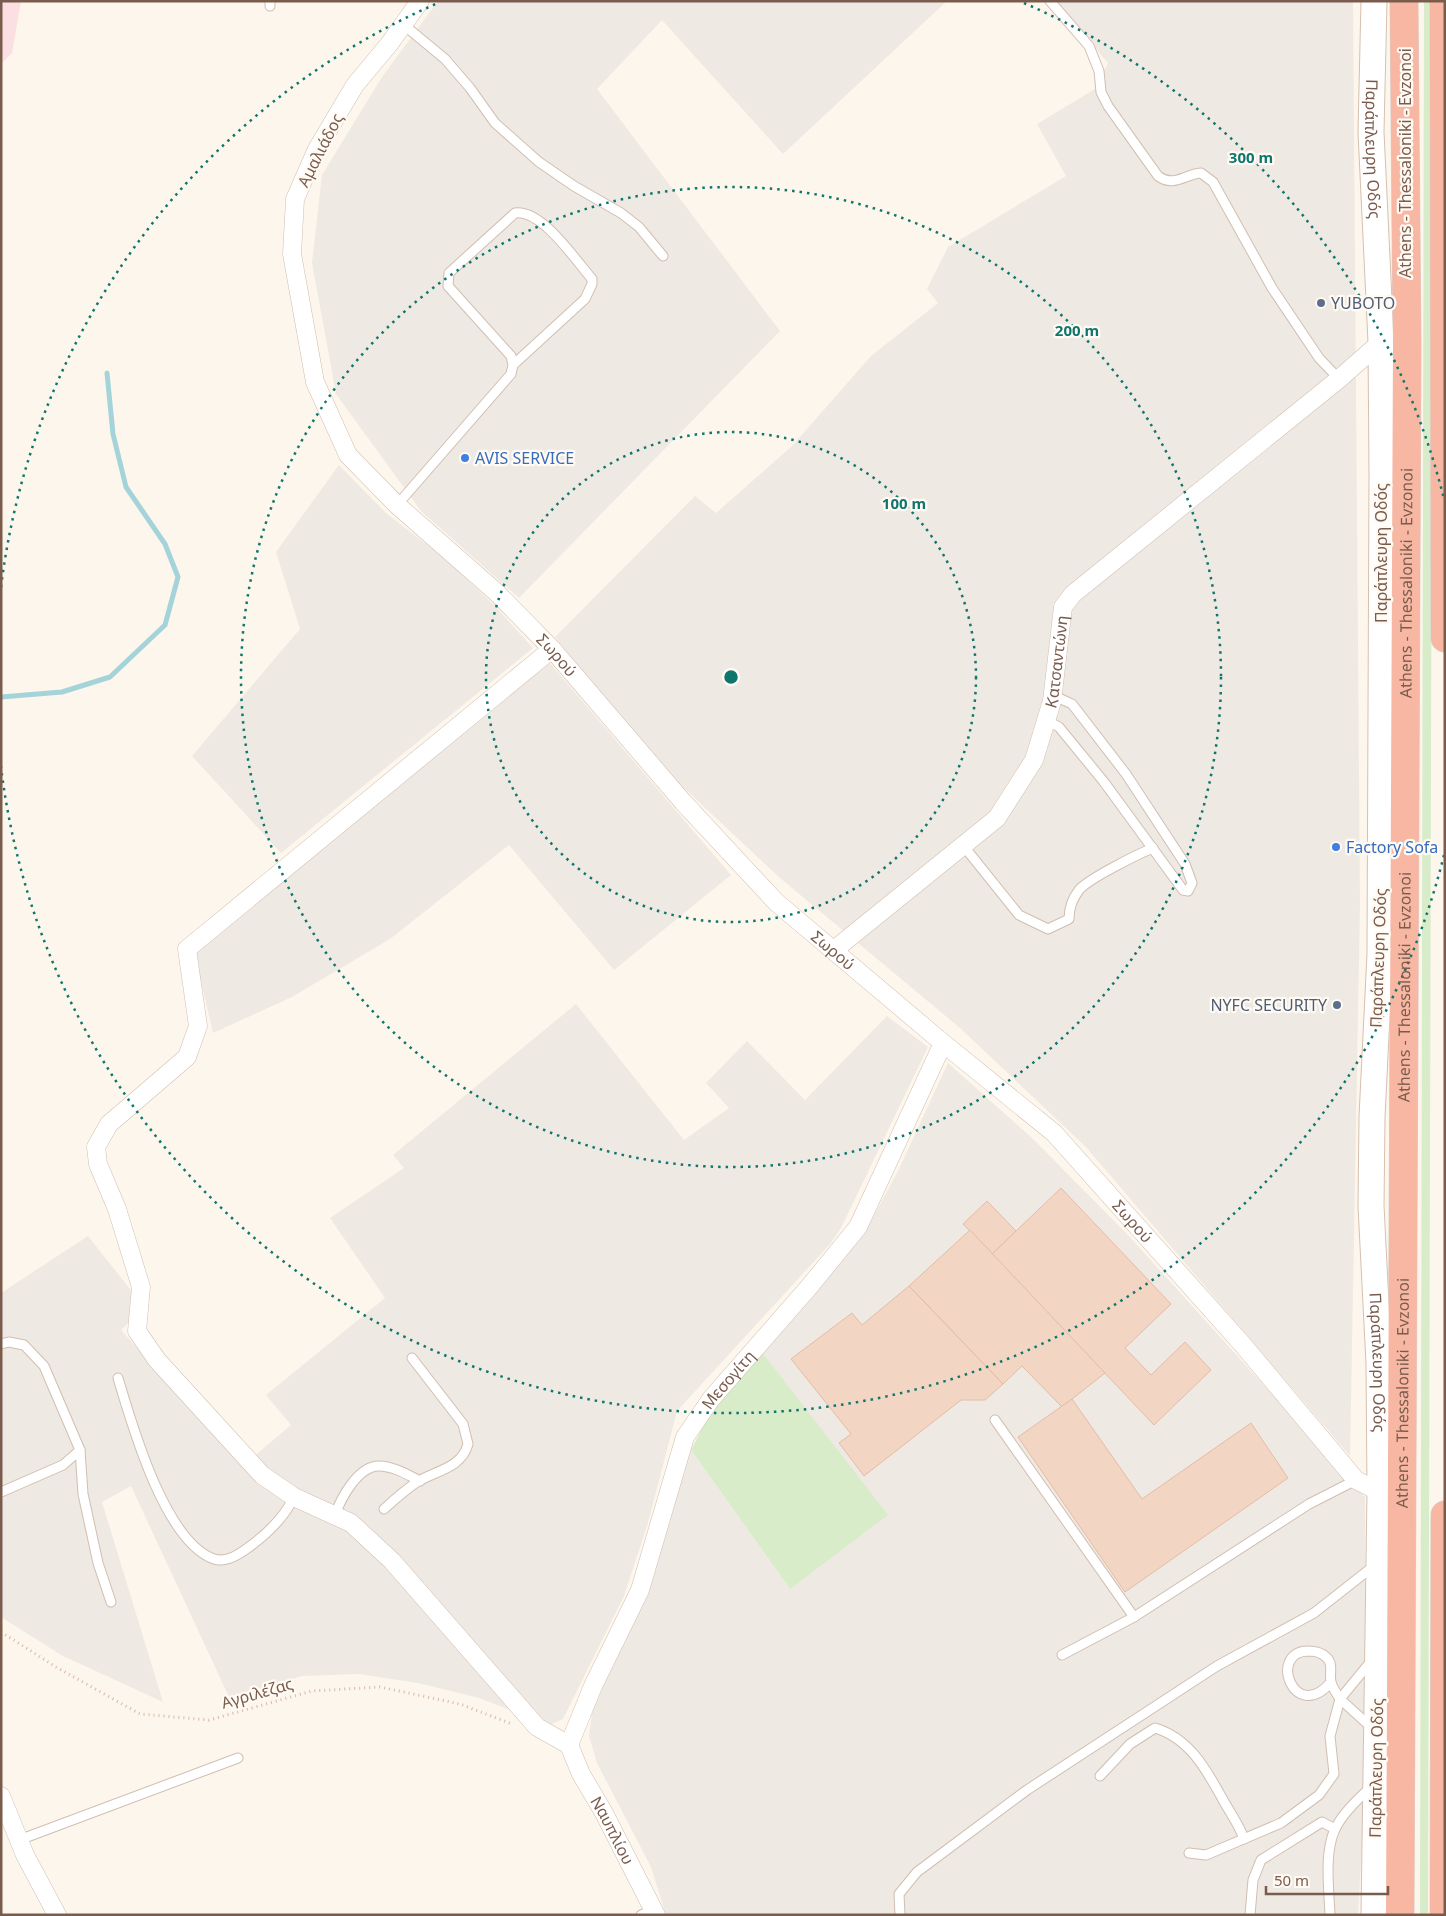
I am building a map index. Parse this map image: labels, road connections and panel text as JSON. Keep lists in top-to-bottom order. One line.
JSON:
{"streets":{"highway":["Athens - Thessaloniki - Evzonoi"],"street":["Παράπλευρη Οδός","Αμαλιάδος","Σωρού","Κατσαντώνη","Μεσογίτη","Ναυπλίου"],"path":["Αγριλέζας"]},"crossings":[["Παράπλευρη Οδός","Σωρού"],["Παράπλευρη Οδός","Κατσαντώνη"],["Αμαλιάδος","Σωρού"],["Σωρού","Κατσαντώνη"],["Σωρού","Μεσογίτη"],["Μεσογίτη","Ναυπλίου"]],"places":["YUBOTO","AVIS SERVICE","Factory Sofa","NYFC SECURITY"],"scale_bar":"50 m","rings":["300 m","200 m","100 m"]}
